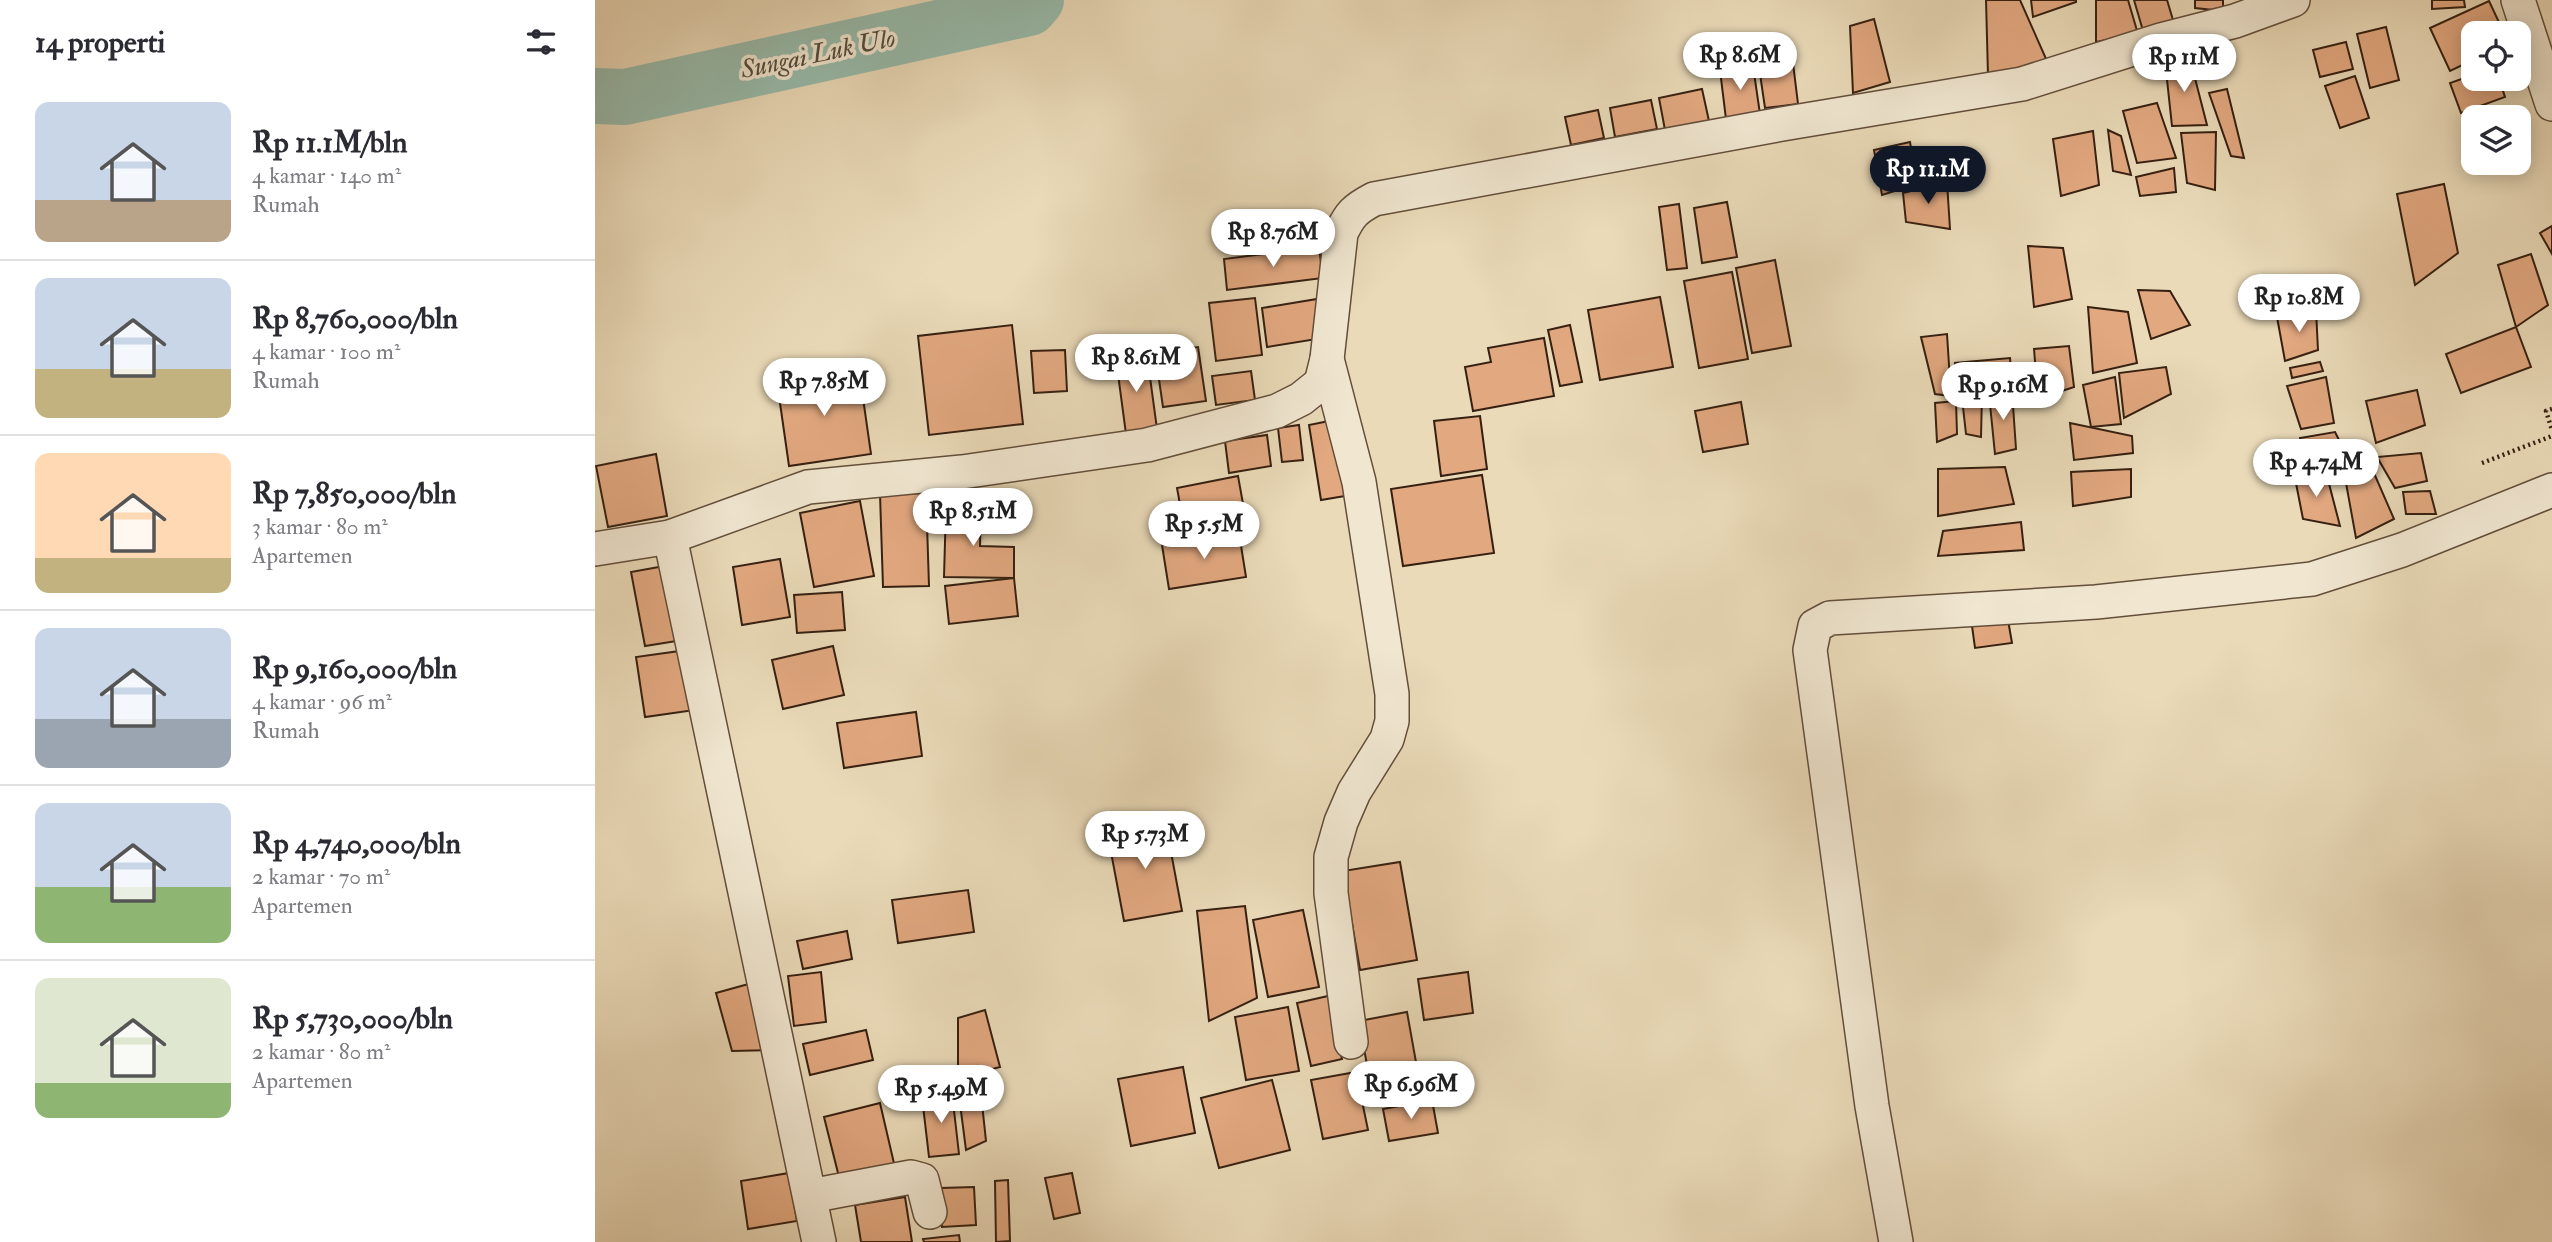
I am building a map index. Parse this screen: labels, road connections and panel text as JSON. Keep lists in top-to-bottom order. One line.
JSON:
{"water":["Sungai Luk Ulo"],"page":{"heading":"14 properti","price":["Rp 8.6M","Rp 11M","Rp 11.1M","Rp 8.76M","Rp 10.8M","Rp 8.61M","Rp 7.85M","Rp 9.16M","Rp 4.74M","Rp 8.51M","Rp 5.5M","Rp 5.73M","Rp 6.96M","Rp 5.49M"],"list":[{"name":"Rp 11.1M/bln","note":"4 kamar · 140 m² · Rumah"},{"name":"Rp 8,760,000/bln","note":"4 kamar · 100 m² · Rumah"},{"name":"Rp 7,850,000/bln","note":"3 kamar · 80 m² · Apartemen"},{"name":"Rp 9,160,000/bln","note":"4 kamar · 96 m² · Rumah"},{"name":"Rp 4,740,000/bln","note":"2 kamar · 70 m² · Apartemen"},{"name":"Rp 5,730,000/bln","note":"2 kamar · 80 m² · Apartemen"}]}}
